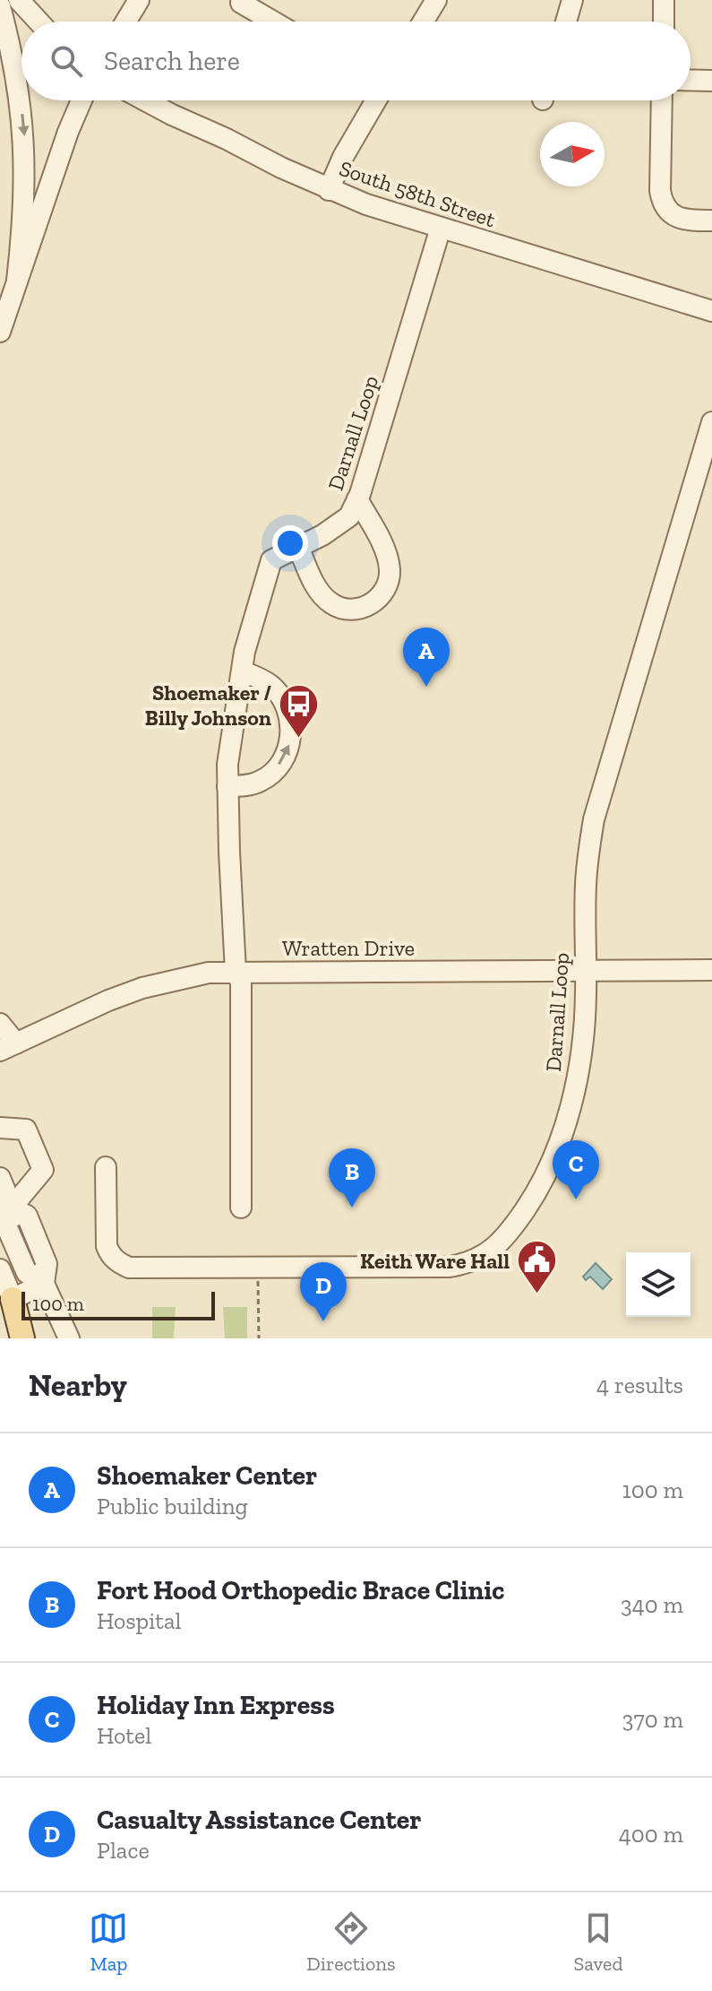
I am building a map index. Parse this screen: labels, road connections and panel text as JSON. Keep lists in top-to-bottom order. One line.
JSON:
{"streets":{"street":["South 58th Street","Darnall Loop","Wratten Drive"]},"crossings":[["South 58th Street","Darnall Loop"],["Darnall Loop","Wratten Drive"]],"places":{"bus stop":["Shoemaker / Billy Johnson"],"public building":["Keith Ware Hall"]},"scale_bar":"100 m","north":"right","page":{"search":"Search here","pins":["A","C","B","D"],"scale":"100 m","heading":["Nearby","4 results"],"list":[{"mark":"A","name":"Shoemaker Center","note":"Public building","value":"100 m"},{"mark":"B","name":"Fort Hood Orthopedic Brace Clinic","note":"Hospital","value":"340 m"},{"mark":"C","name":"Holiday Inn Express","note":"Hotel","value":"370 m"},{"mark":"D","name":"Casualty Assistance Center","note":"Place","value":"400 m"}],"nav":["Map","Directions","Saved"]}}
